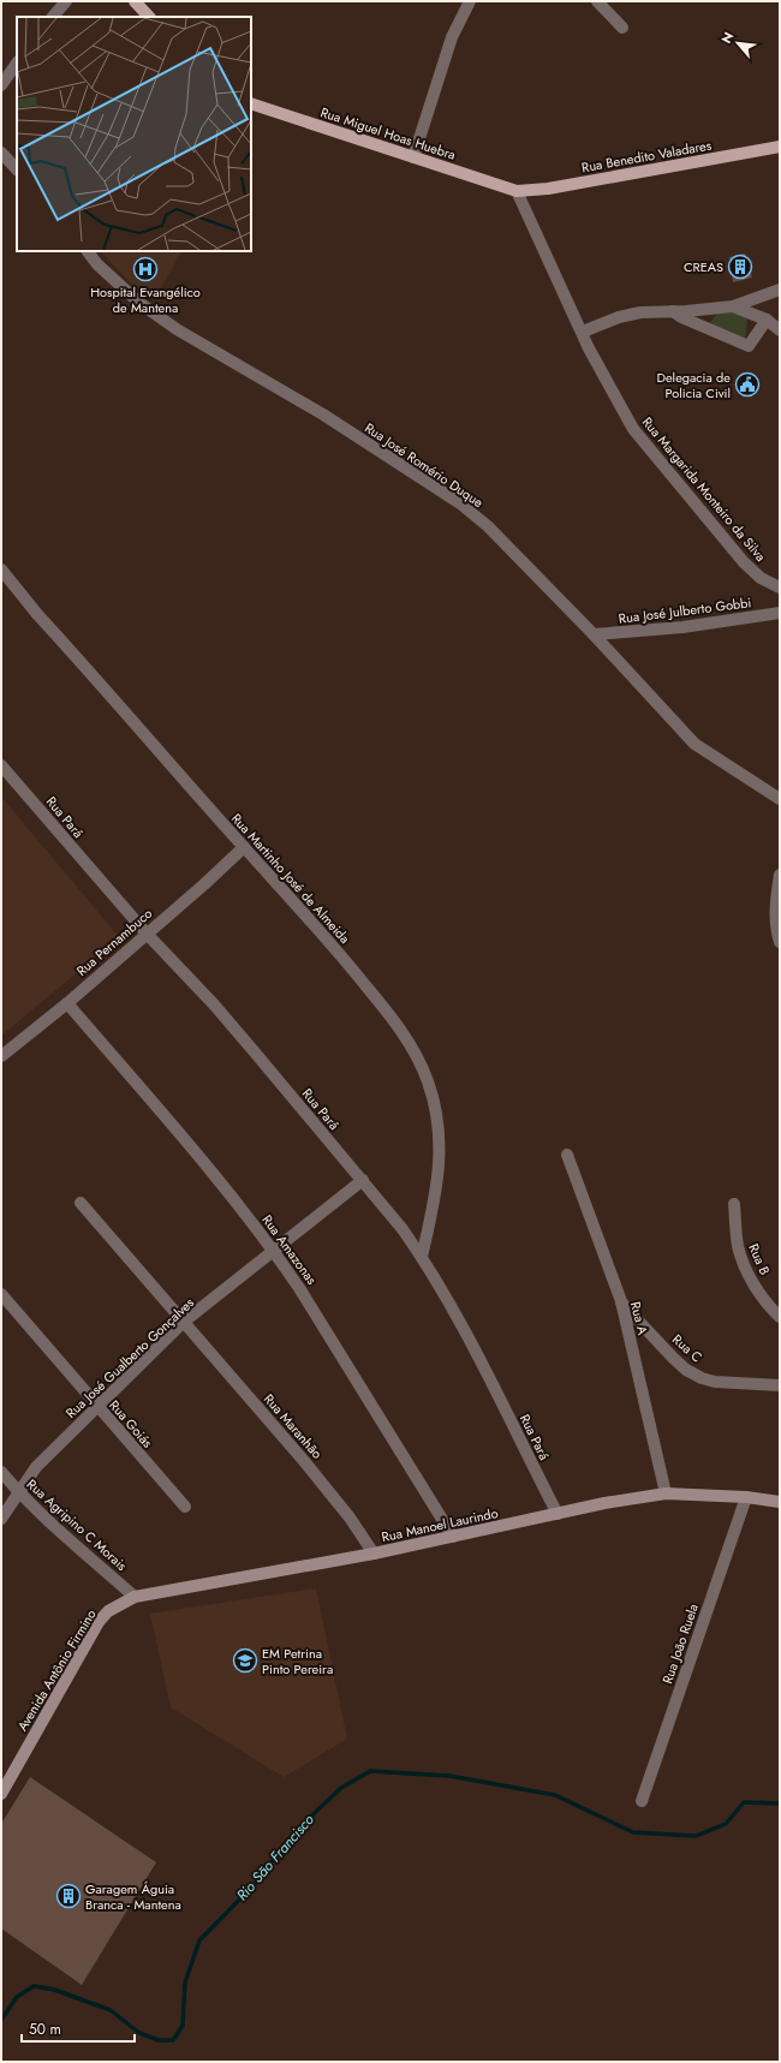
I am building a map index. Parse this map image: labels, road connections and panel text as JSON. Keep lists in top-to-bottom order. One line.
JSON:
{"streets":{"main road":["Rua Miguel Hoas Huebra","Rua Benedito Valadares"],"street":["Rua José Romério Duque","Rua Margarida Monteiro da Silva","Rua José Julberto Gobbi","Rua Pará","Rua Martinho José de Almeida","Rua Pernambuco","Rua Amazonas","Rua B","Rua A","Rua C","Rua José Gualberto Gonçalves","Rua Goiás","Rua Maranhão","Rua Agripino C Morais","Rua Manoel Laurindo","Rua João Ruela","Avenida Antônio Firmino"]},"crossings":[["Rua Miguel Hoas Huebra","Rua Benedito Valadares"],["Rua Miguel Hoas Huebra","Rua Margarida Monteiro da Silva"],["Rua Benedito Valadares","Rua Margarida Monteiro da Silva"],["Rua José Romério Duque","Rua José Julberto Gobbi"],["Rua Pará","Rua Martinho José de Almeida"],["Rua Pará","Rua Pernambuco"],["Rua Pará","Rua José Gualberto Gonçalves"],["Rua Pará","Rua Manoel Laurindo"],["Rua Martinho José de Almeida","Rua Pernambuco"],["Rua Pernambuco","Rua Amazonas"],["Rua Amazonas","Rua José Gualberto Gonçalves"],["Rua Amazonas","Rua Manoel Laurindo"],["Rua A","Rua C"],["Rua A","Rua Manoel Laurindo"],["Rua José Gualberto Gonçalves","Rua Goiás"],["Rua José Gualberto Gonçalves","Rua Maranhão"],["Rua José Gualberto Gonçalves","Rua Agripino C Morais"],["Rua Maranhão","Rua Manoel Laurindo"],["Rua Agripino C Morais","Rua Manoel Laurindo"],["Rua Manoel Laurindo","Rua João Ruela"],["Rua Manoel Laurindo","Avenida Antônio Firmino"]],"water":["Rio São Francisco"],"places":{"building":["CREAS","Garagem Águia Branca - Mantena"],"hospital":["Hospital Evangélico de Mantena"],"public building":["Delegacia de Policia Civil"],"school or university":["EM Petrina Pinto Pereira"]},"scale_bar":"50 m","north":"top left"}
